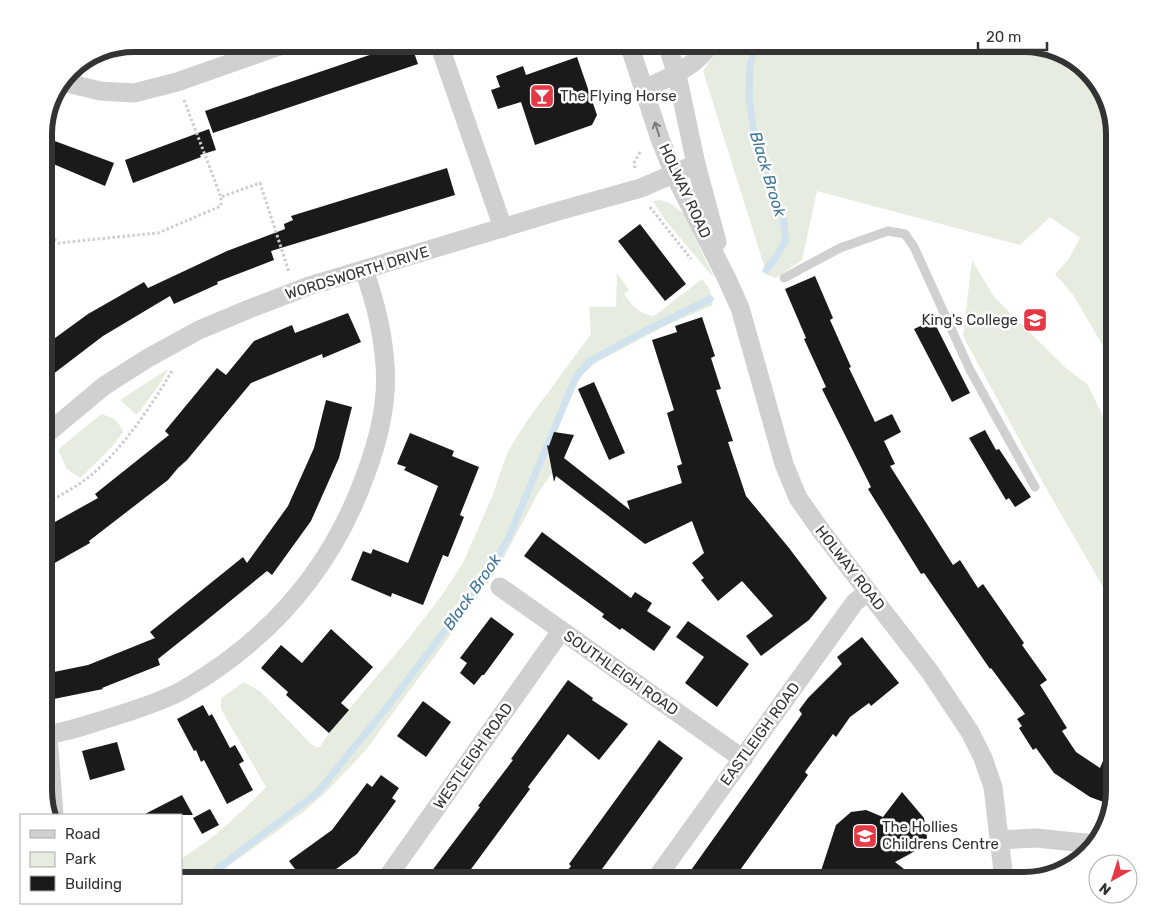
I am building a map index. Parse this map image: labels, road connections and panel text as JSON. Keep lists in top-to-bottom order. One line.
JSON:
{"streets":{"street":["HOLWAY ROAD","WORDSWORTH DRIVE","SOUTHLEIGH ROAD","EASTLEIGH ROAD","WESTLEIGH ROAD"]},"crossings":[["HOLWAY ROAD","WORDSWORTH DRIVE"],["HOLWAY ROAD","EASTLEIGH ROAD"],["SOUTHLEIGH ROAD","EASTLEIGH ROAD"],["SOUTHLEIGH ROAD","WESTLEIGH ROAD"]],"water":["Black Brook"],"places":{"bar":["The Flying Horse"],"school or university":["King's College","The Hollies Childrens Centre"]},"legend":["Road","Park","Building"],"scale_bar":"20 m","north":"bottom left"}
